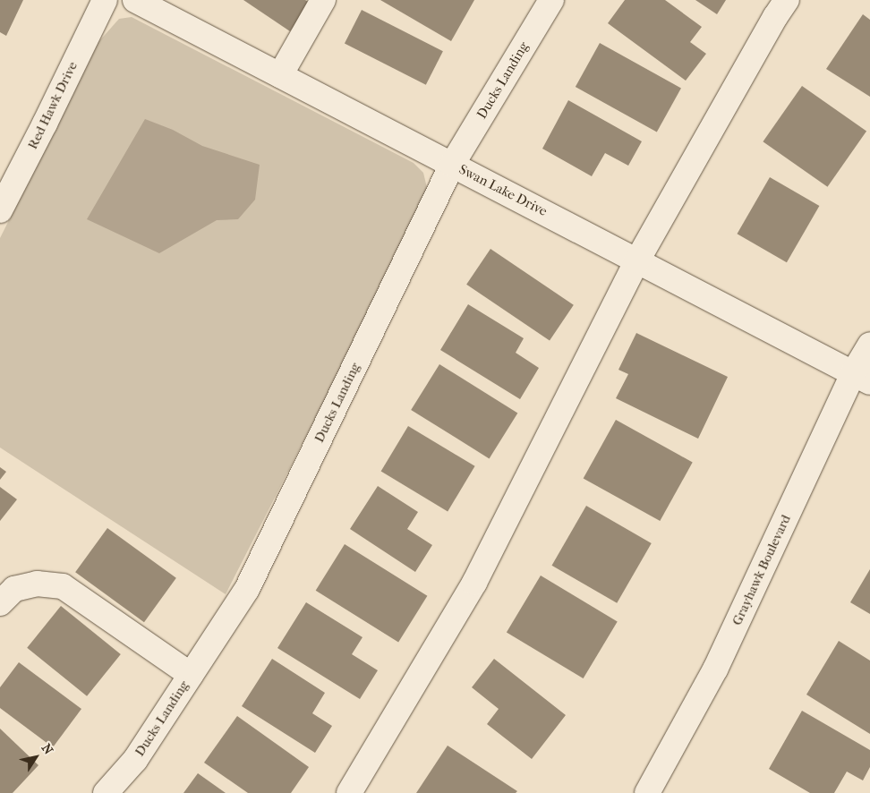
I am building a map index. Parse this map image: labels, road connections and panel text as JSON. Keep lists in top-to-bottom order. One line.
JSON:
{"streets":{"street":["Ducks Landing","Red Hawk Drive","Swan Lake Drive","Grayhawk Boulevard"]},"crossings":[["Ducks Landing","Swan Lake Drive"],["Swan Lake Drive","Grayhawk Boulevard"]],"north":"top right"}
